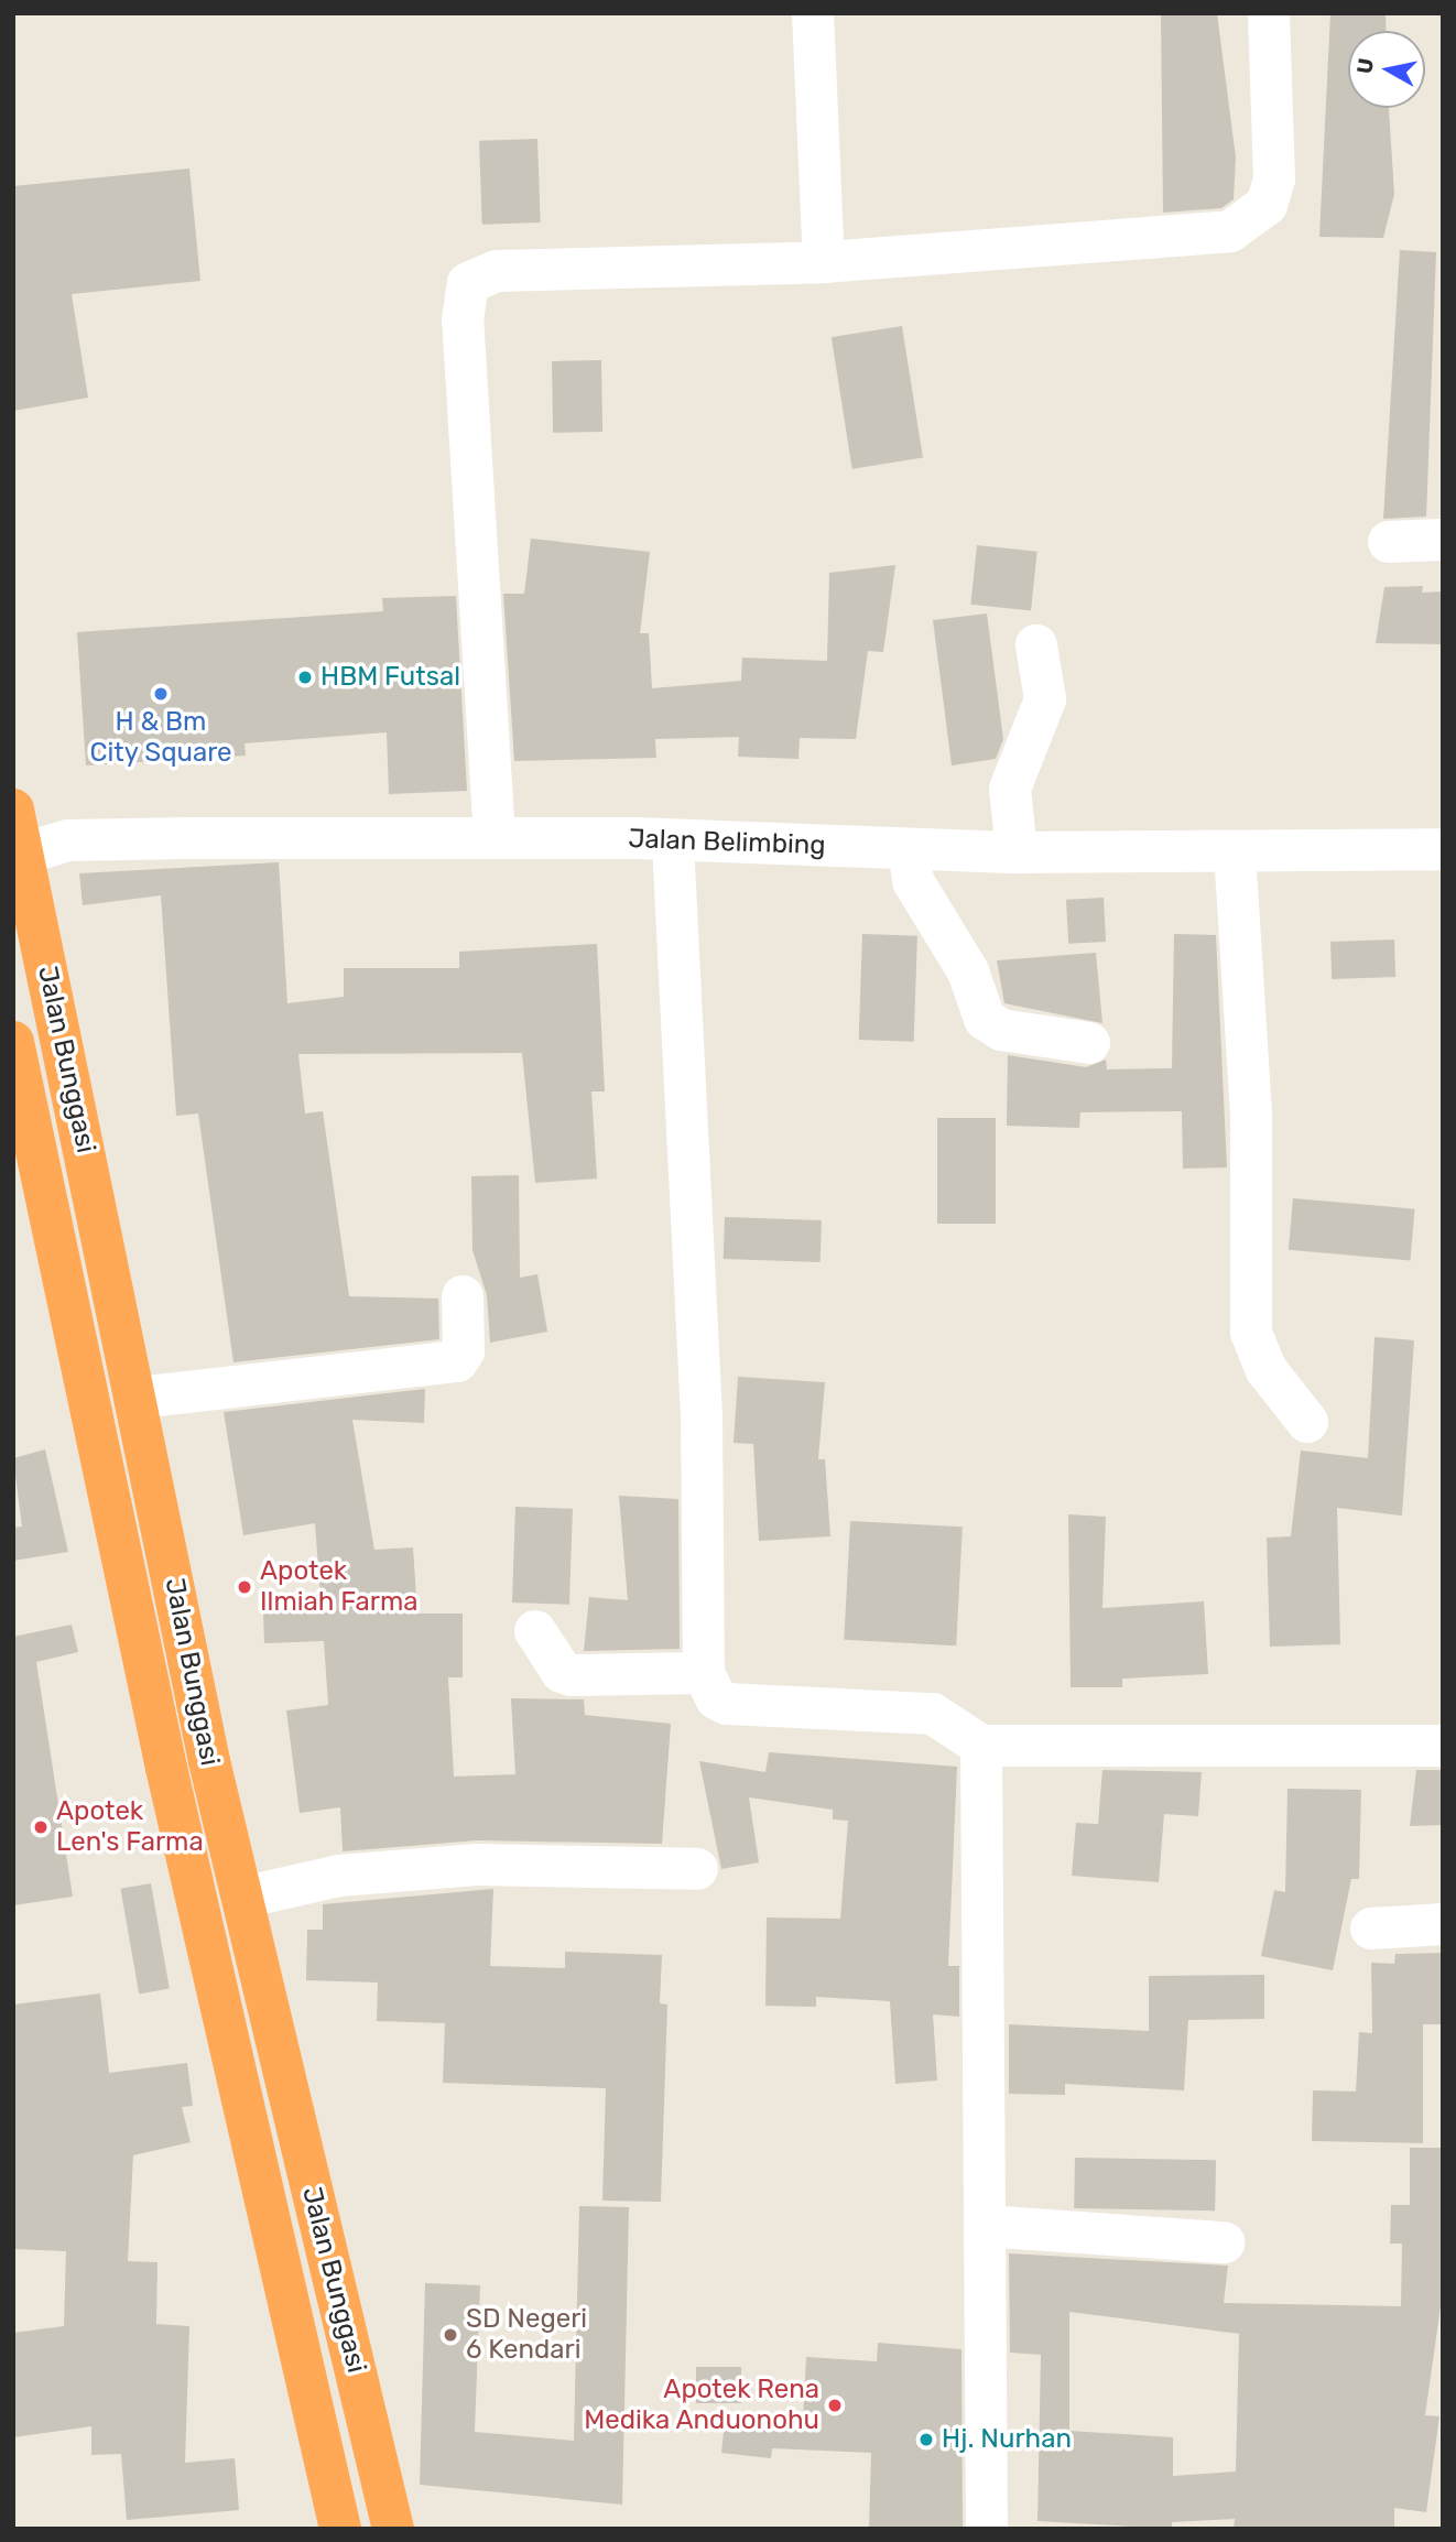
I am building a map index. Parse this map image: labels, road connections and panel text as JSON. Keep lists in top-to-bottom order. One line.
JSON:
{"streets":{"highway":["Jalan Bunggasi"],"street":["Jalan Belimbing"]},"crossings":[["Jalan Belimbing","Jalan Bunggasi"]],"places":["HBM Futsal","H & Bm City Square","Apotek Ilmiah Farma","Apotek Len's Farma","SD Negeri 6 Kendari","Apotek Rena Medika Anduonohu","Hj. Nurhan"],"north":"left"}
